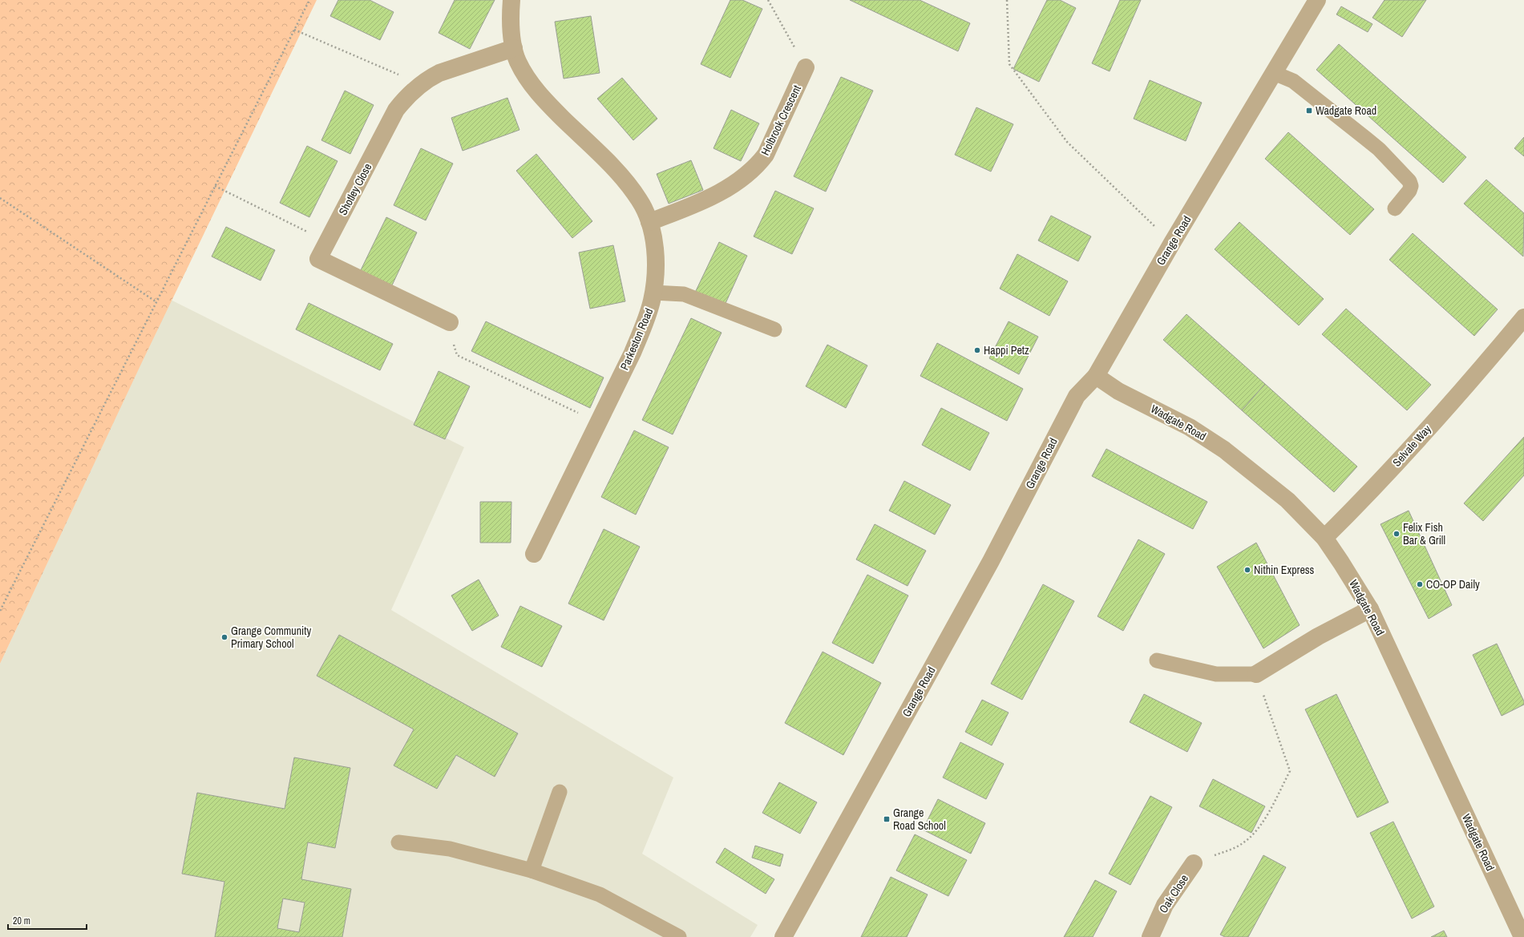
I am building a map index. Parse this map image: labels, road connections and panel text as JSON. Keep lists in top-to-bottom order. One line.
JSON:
{"streets":{"street":["Holbrook Crescent","Shotley Close","Grange Road","Parkeston Road","Wadgate Road","Selvale Way","Oak Close"]},"crossings":[["Holbrook Crescent","Parkeston Road"],["Shotley Close","Parkeston Road"],["Grange Road","Wadgate Road"],["Wadgate Road","Selvale Way"]],"places":{"transit":["Wadgate Road","Grange Road School"],"other":["Happi Petz","Felix Fish Bar & Grill","Nithin Express","CO-OP Daily","Grange Community Primary School"]},"scale_bar":"20 m"}
